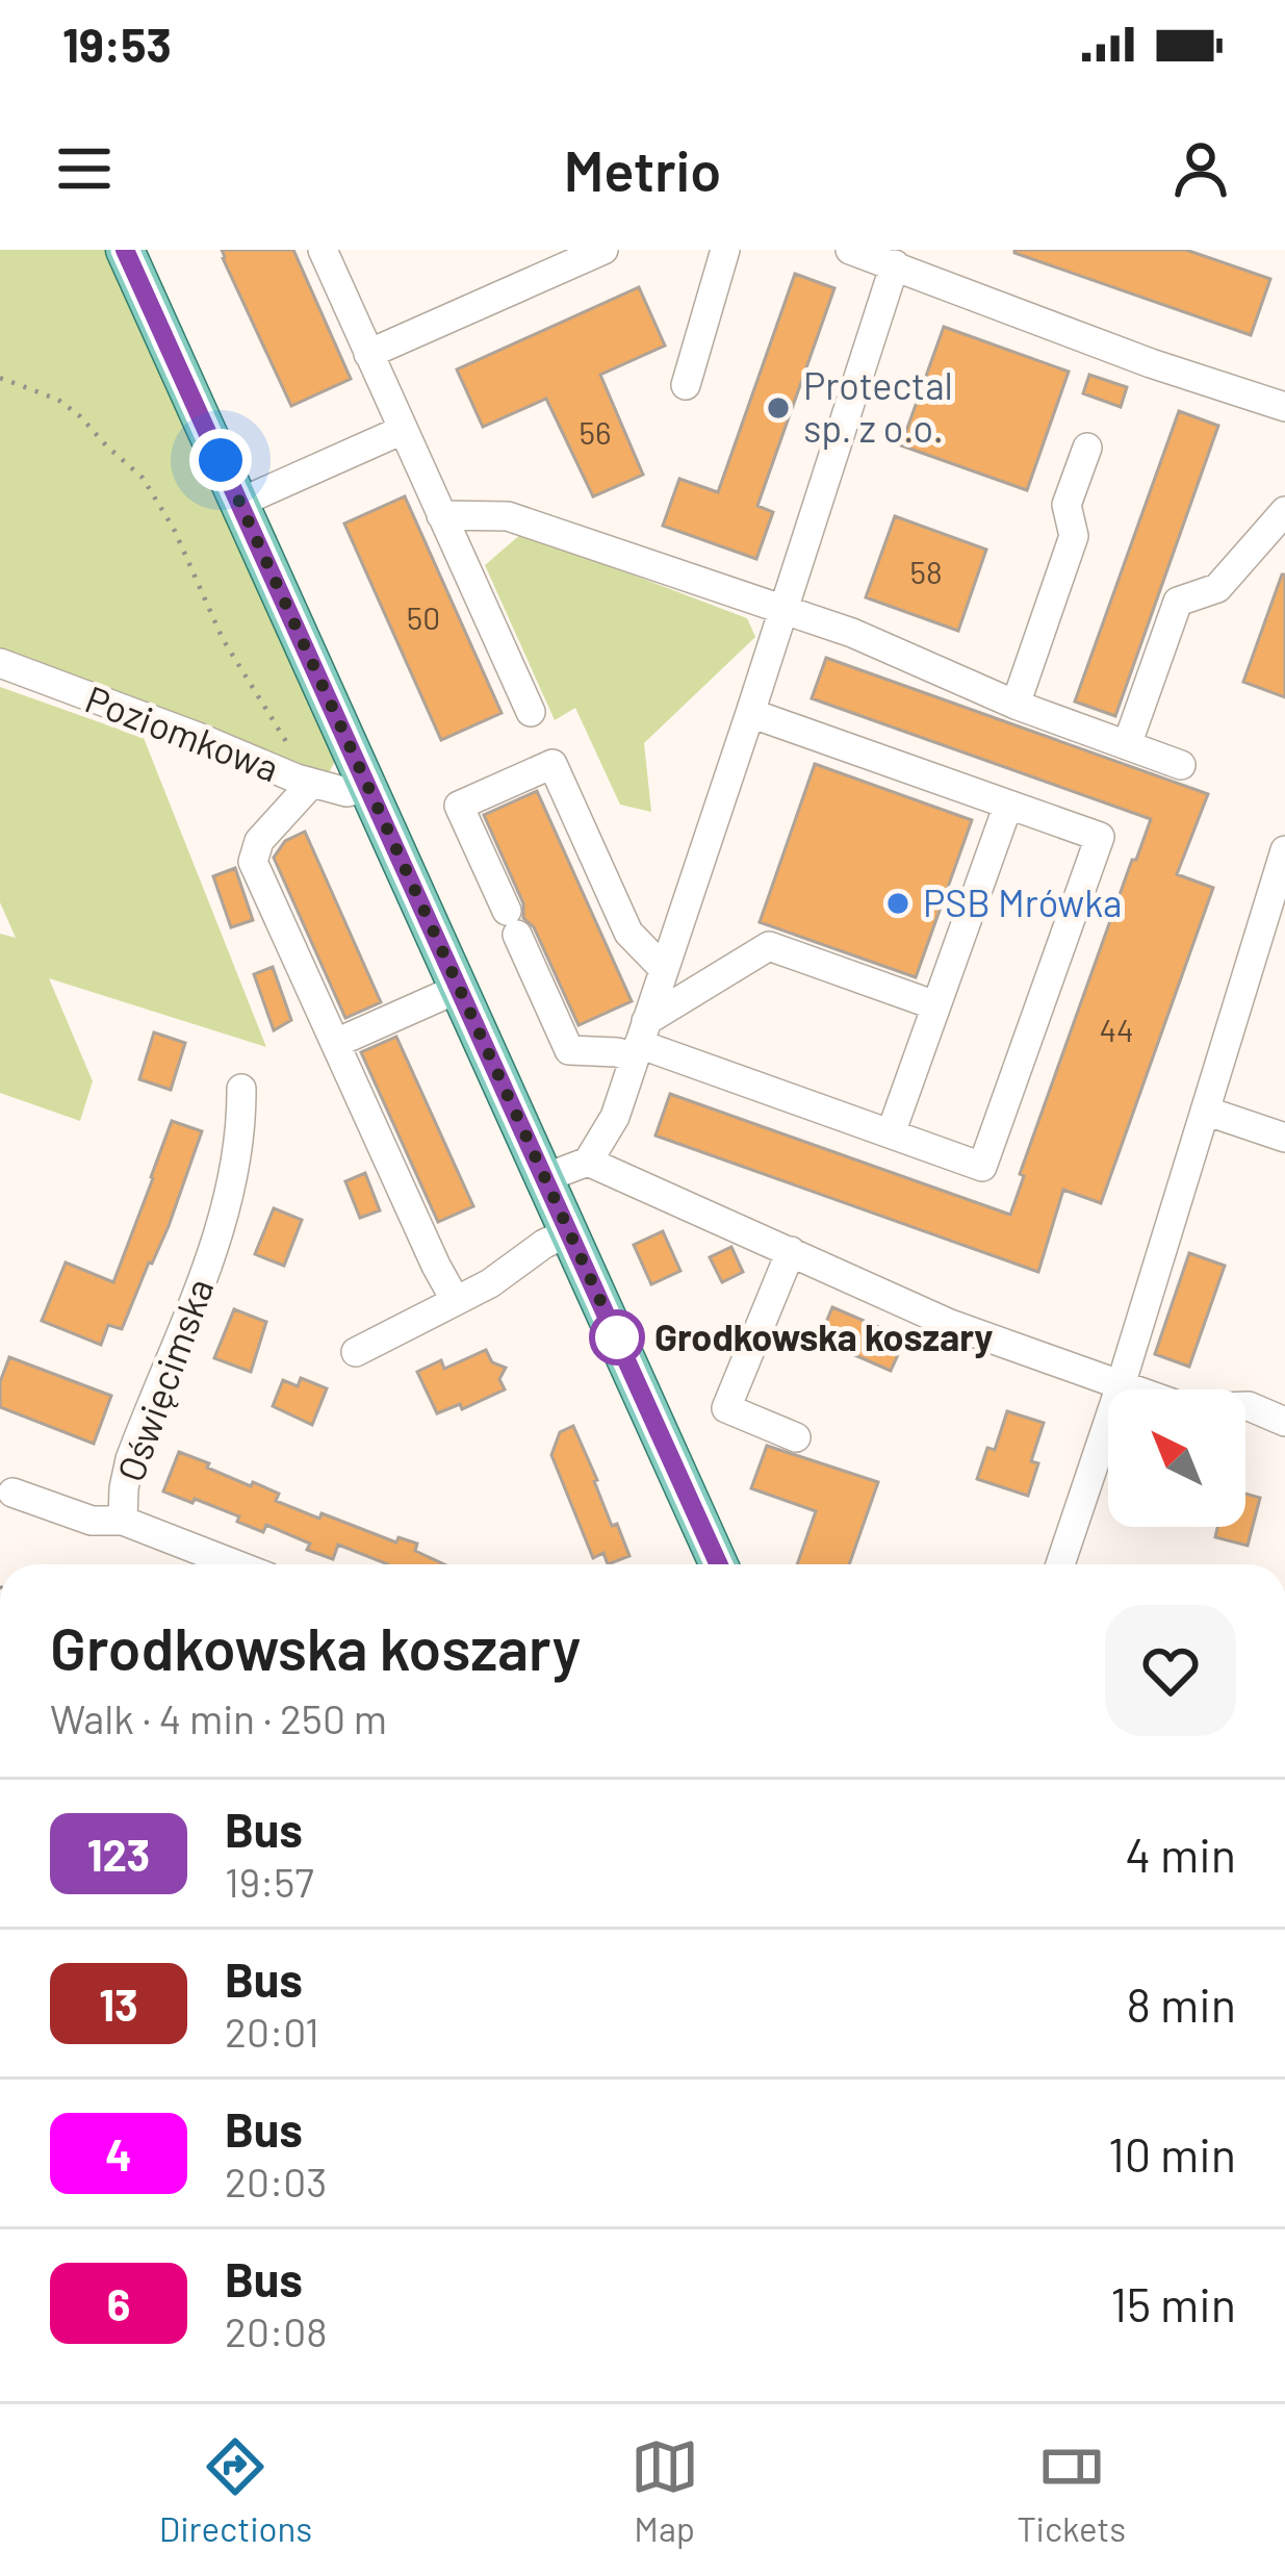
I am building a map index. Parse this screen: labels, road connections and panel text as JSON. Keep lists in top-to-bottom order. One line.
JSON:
{"streets":{"street":["Poziomkowa","Oświęcimska"]},"places":["Protectal sp. z o.o.","PSB Mrówka","Grodkowska koszary"],"lines":["bus line 123"],"house_numbers":["56","58","50","44"],"north":"top left","page":{"status":"19:53","header":"Metrio","heading":["Grodkowska koszary","Walk · 4 min · 250 m"],"list":[{"mark":"123","name":"Bus","note":"19:57","value":"4 min"},{"mark":"13","name":"Bus","note":"20:01","value":"8 min"},{"mark":"4","name":"Bus","note":"20:03","value":"10 min"},{"mark":"6","name":"Bus","note":"20:08","value":"15 min"}],"tabs":["Directions","Map","Tickets"]}}
